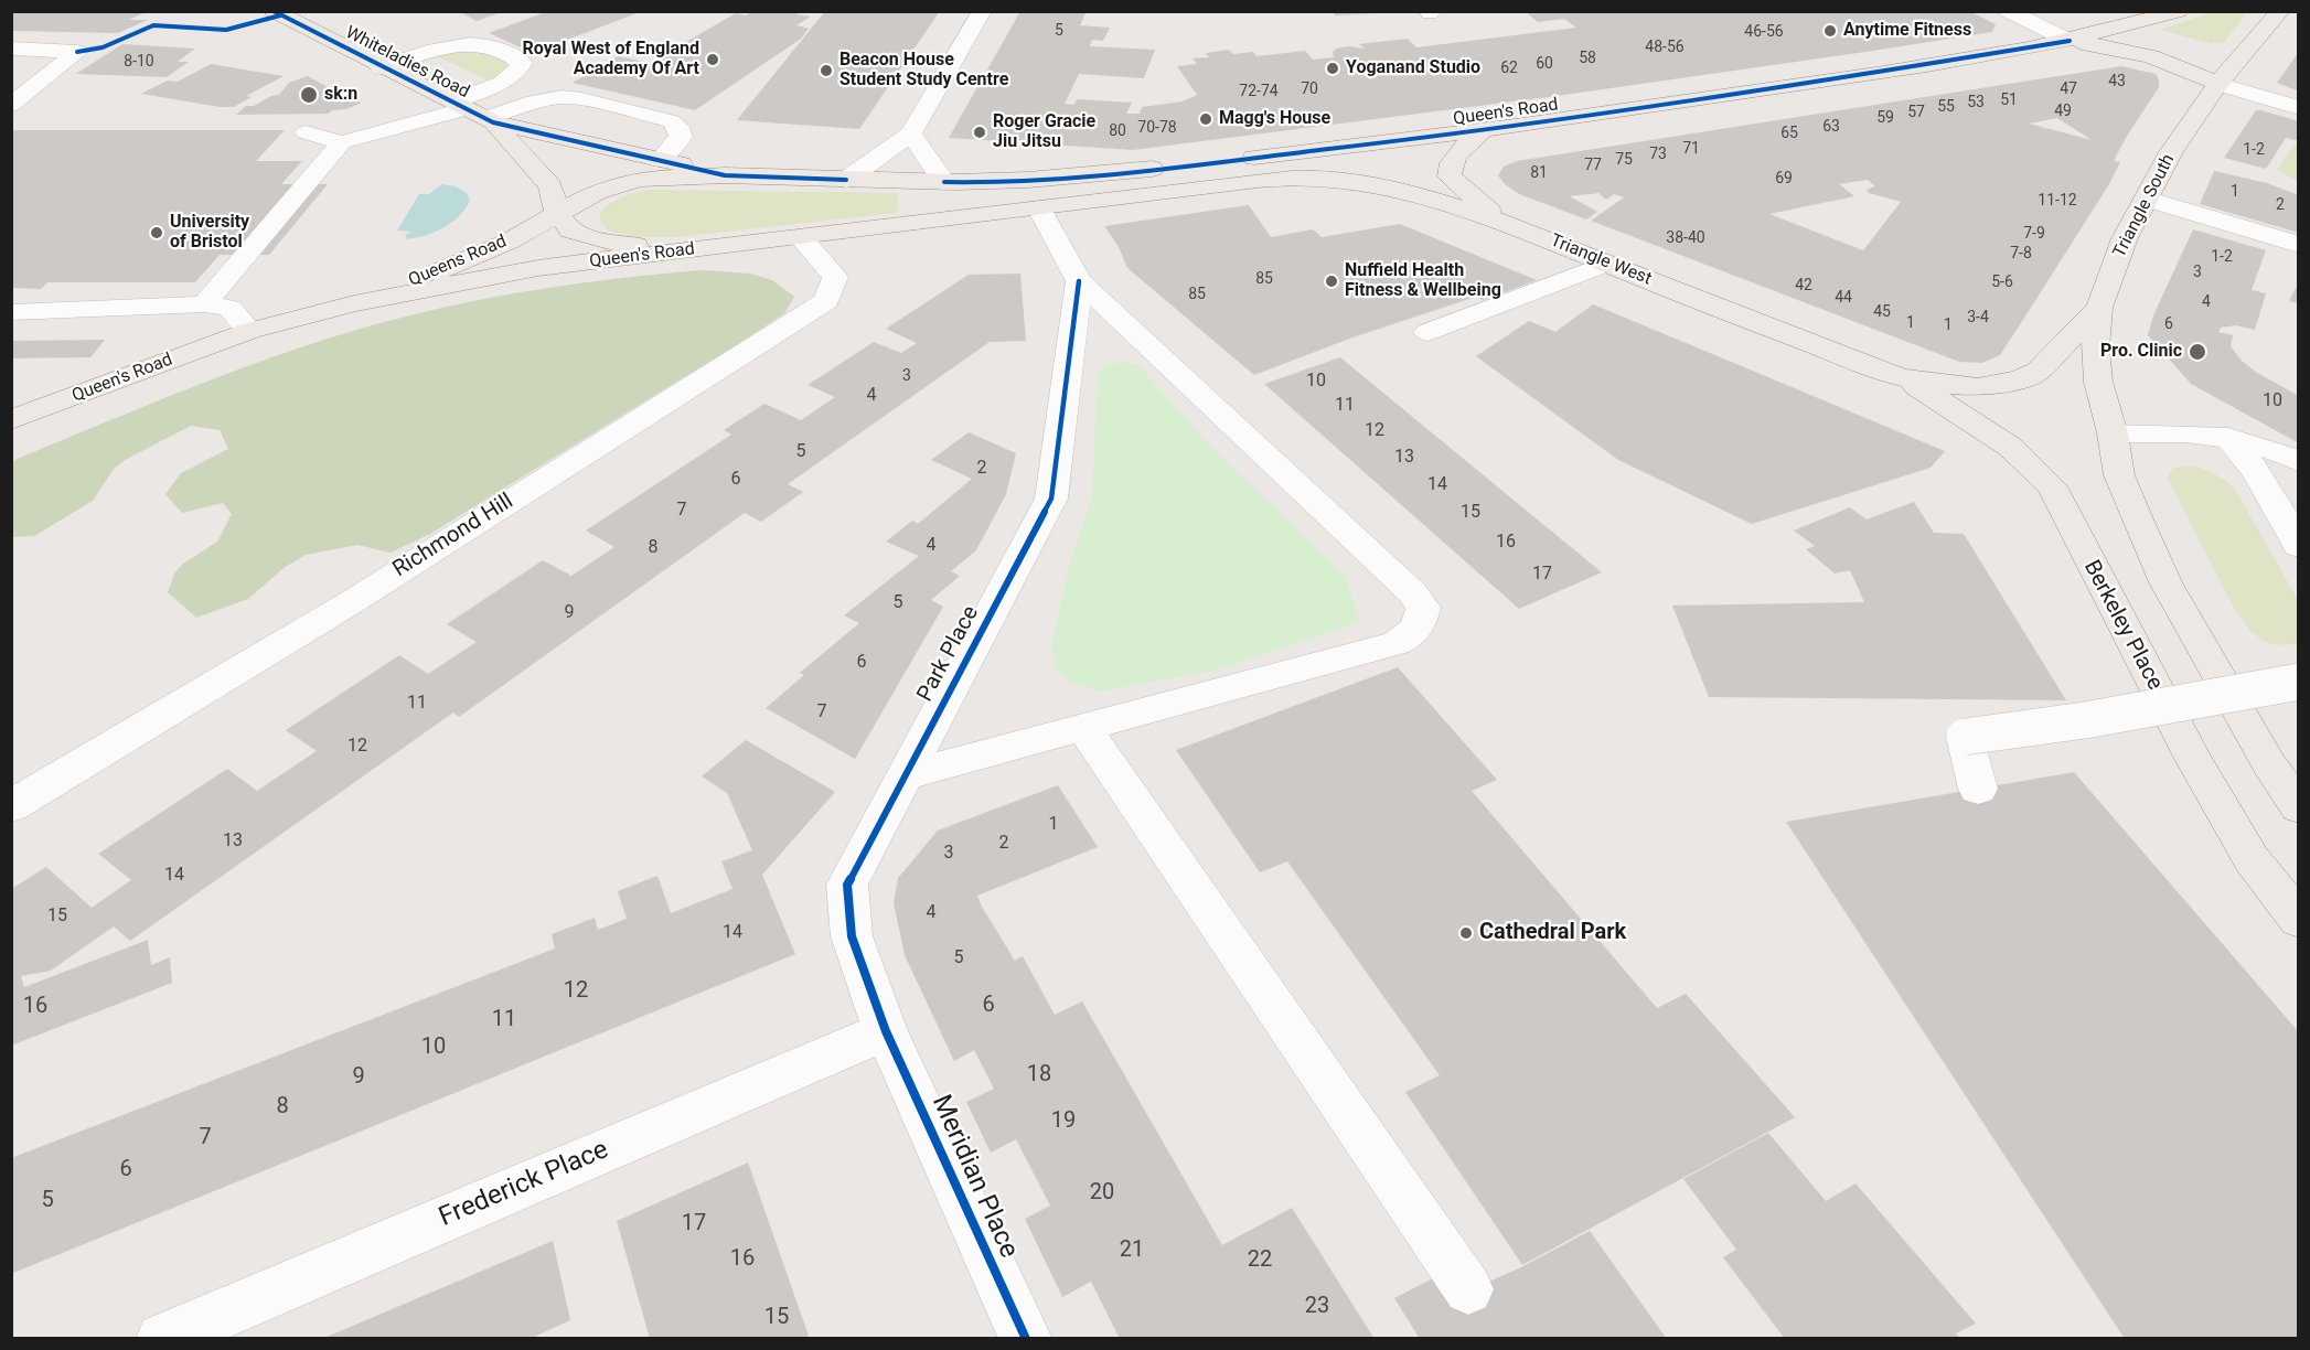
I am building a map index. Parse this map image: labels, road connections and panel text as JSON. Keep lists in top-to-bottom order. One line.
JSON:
{"streets":{"main road":["Whiteladies Road","Queen's Road","Triangle South","Triangle West","Queens Road","Berkeley Place"],"street":["Richmond Hill","Park Place","Meridian Place","Frederick Place"]},"crossings":[["Queen's Road","Triangle West"],["Queen's Road","Queens Road"],["Queen's Road","Richmond Hill"],["Triangle South","Triangle West"],["Triangle South","Berkeley Place"],["Triangle West","Berkeley Place"],["Park Place","Meridian Place"],["Park Place","Frederick Place"],["Meridian Place","Frederick Place"]],"places":["Anytime Fitness","Royal West of England Academy Of Art","Yoganand Studio","Beacon House Student Study Centre","sk:n","Magg's House","Roger Gracie Jiu Jitsu","University of Bristol","Nuffield Health Fitness & Wellbeing","Pro. Clinic","Cathedral Park"],"house_numbers":["5","46-56","48-56","58","8-10","60","62","43","70","47","72-74","51","53","55","49","57","59","63","70-78","80","65","71","1-2","73","75","77","81","69","1","11-12","2","7-9","38-40","7-8","1-2","3","85","5-6","42","85","44","4","45","3-4","1","6","1","3","10","4","10","11","12","5","13","2","6","14","7","15","16","4","8","17","5","9","6","11","7","12","1","13","2","3","14","4","15","14","5","12","6","16","11","10","18","9","8","19","7","6","20","5","17","21","16","22","23","15"]}
